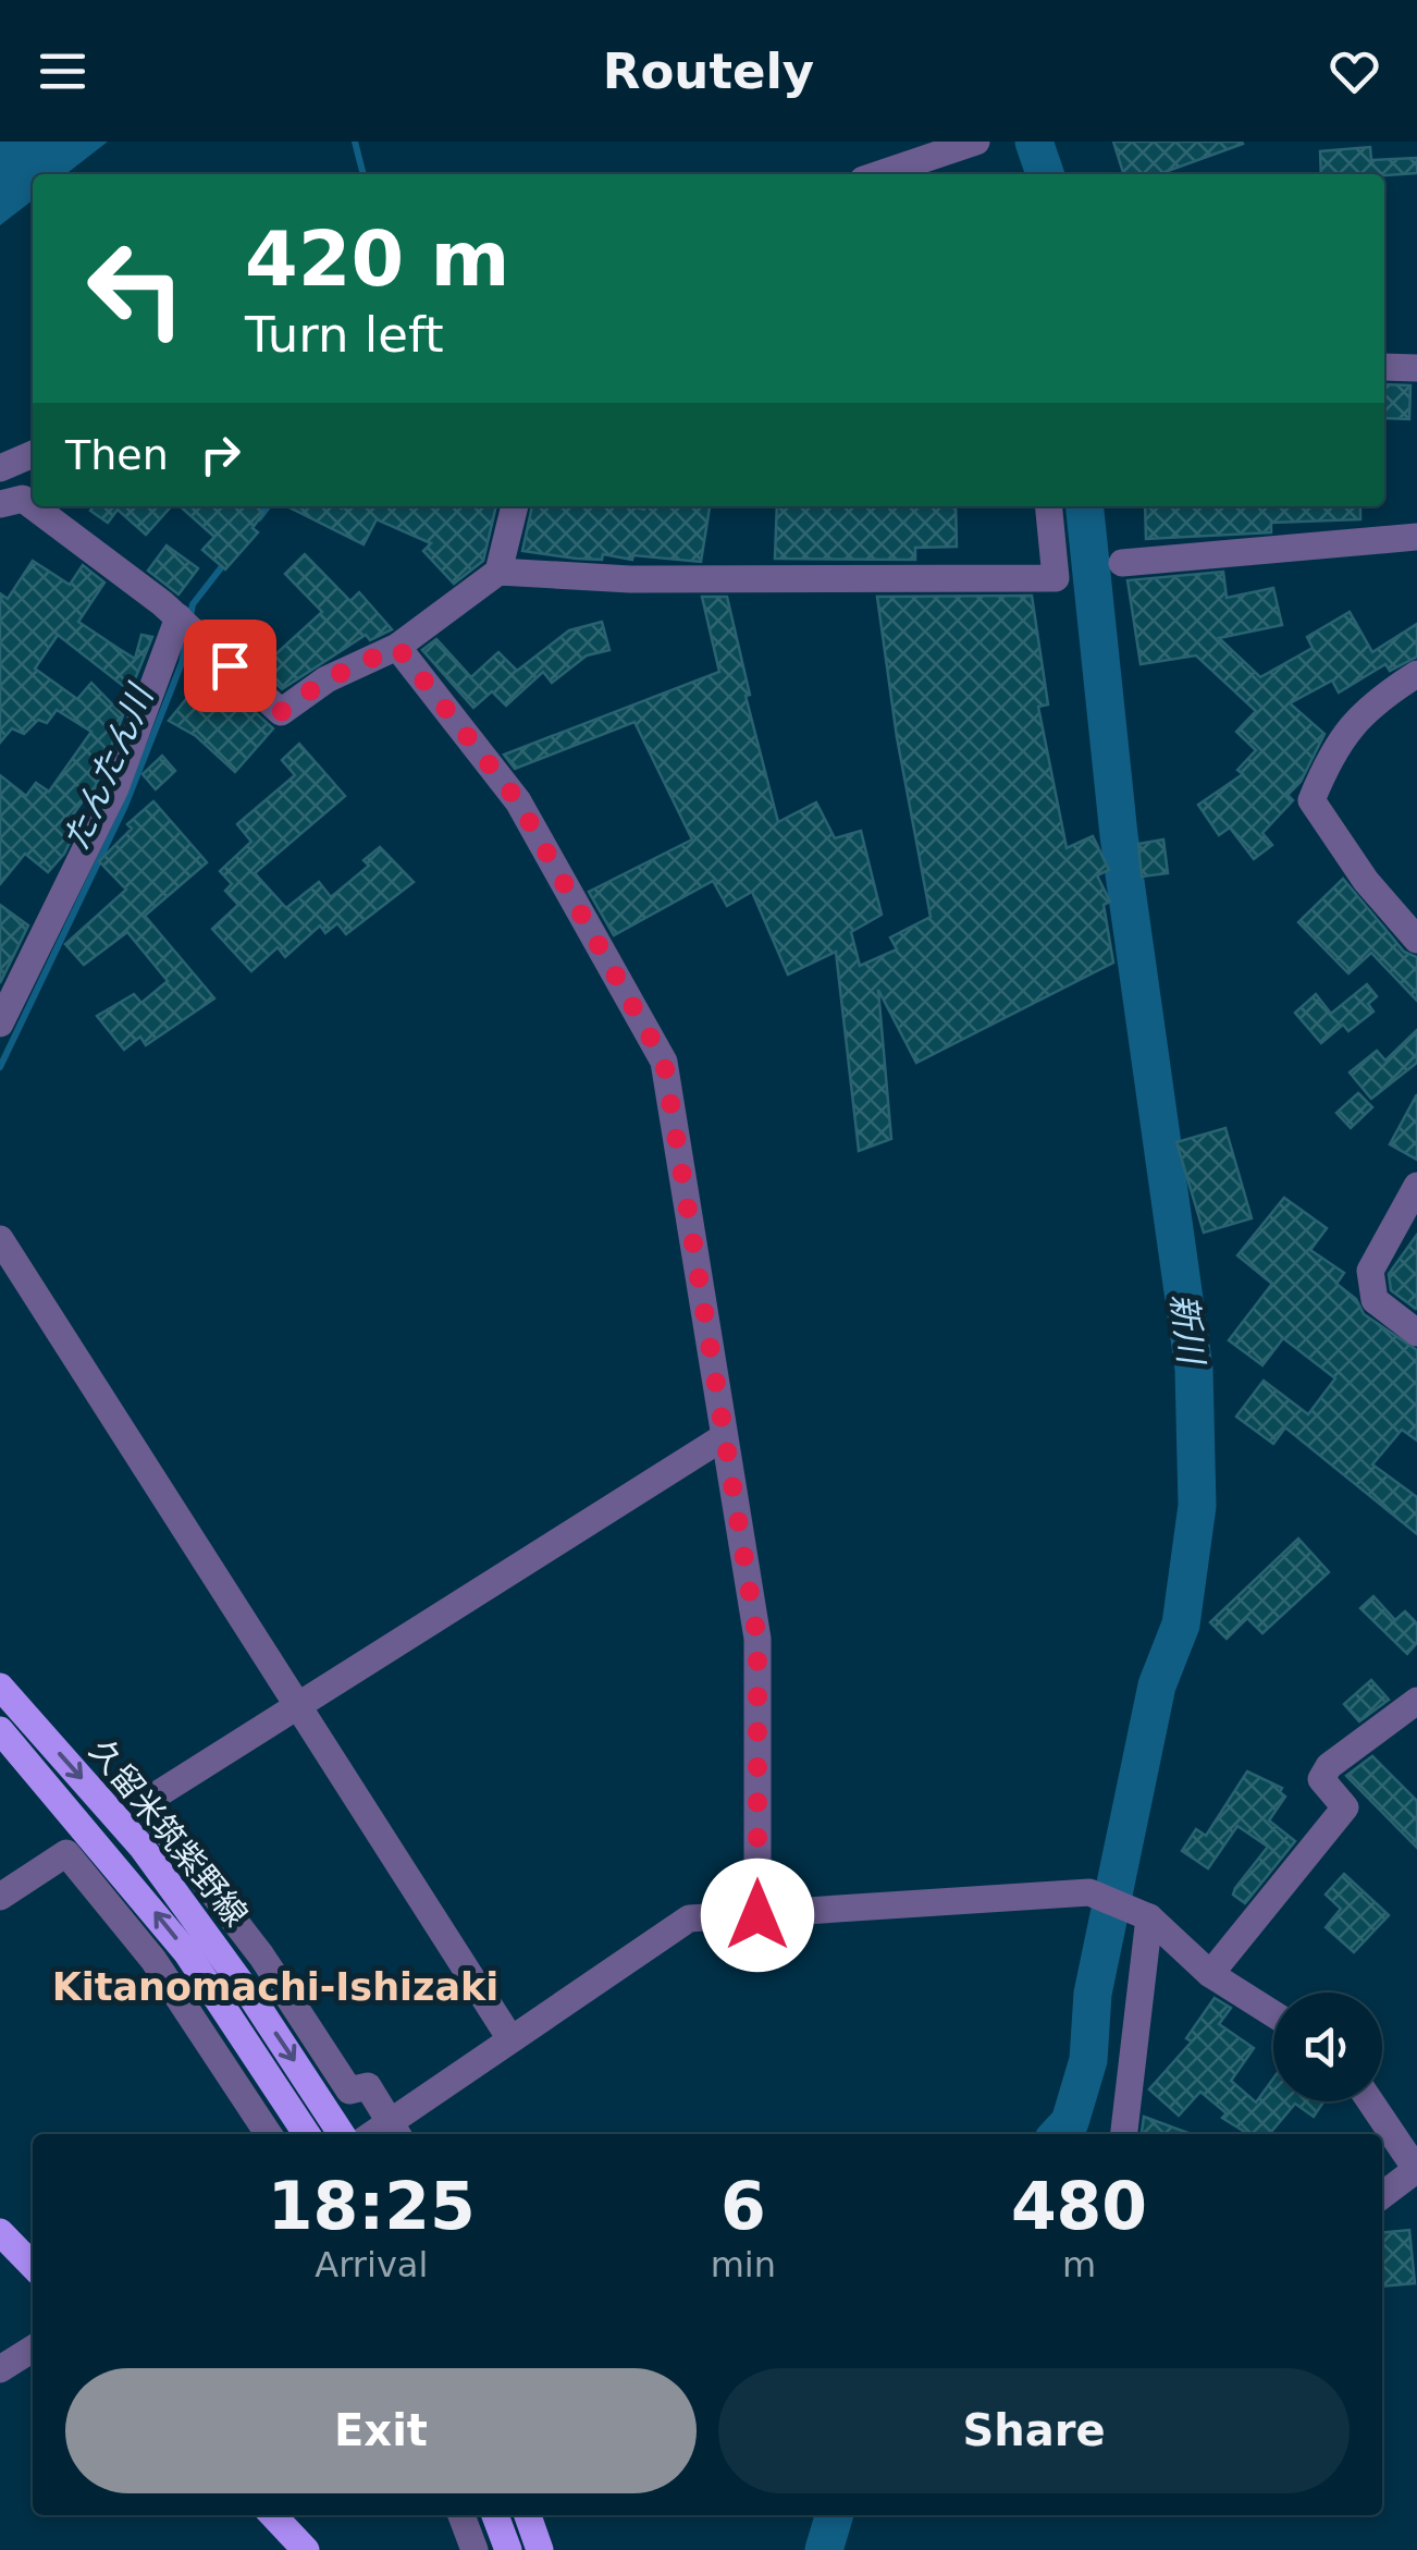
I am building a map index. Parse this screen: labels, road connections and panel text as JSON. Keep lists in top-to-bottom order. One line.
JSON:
{"streets":{"main road":["久留米筑紫野線"]},"districts":["Kitanomachi-Ishizaki"],"water":["たんたん川","新川"],"page":{"header":"Routely","turn":["420 m","Turn left"],"then":"Then","eta":["18:25","Arrival","6","min","480","m"],"buttons":["Exit","Share"]}}
